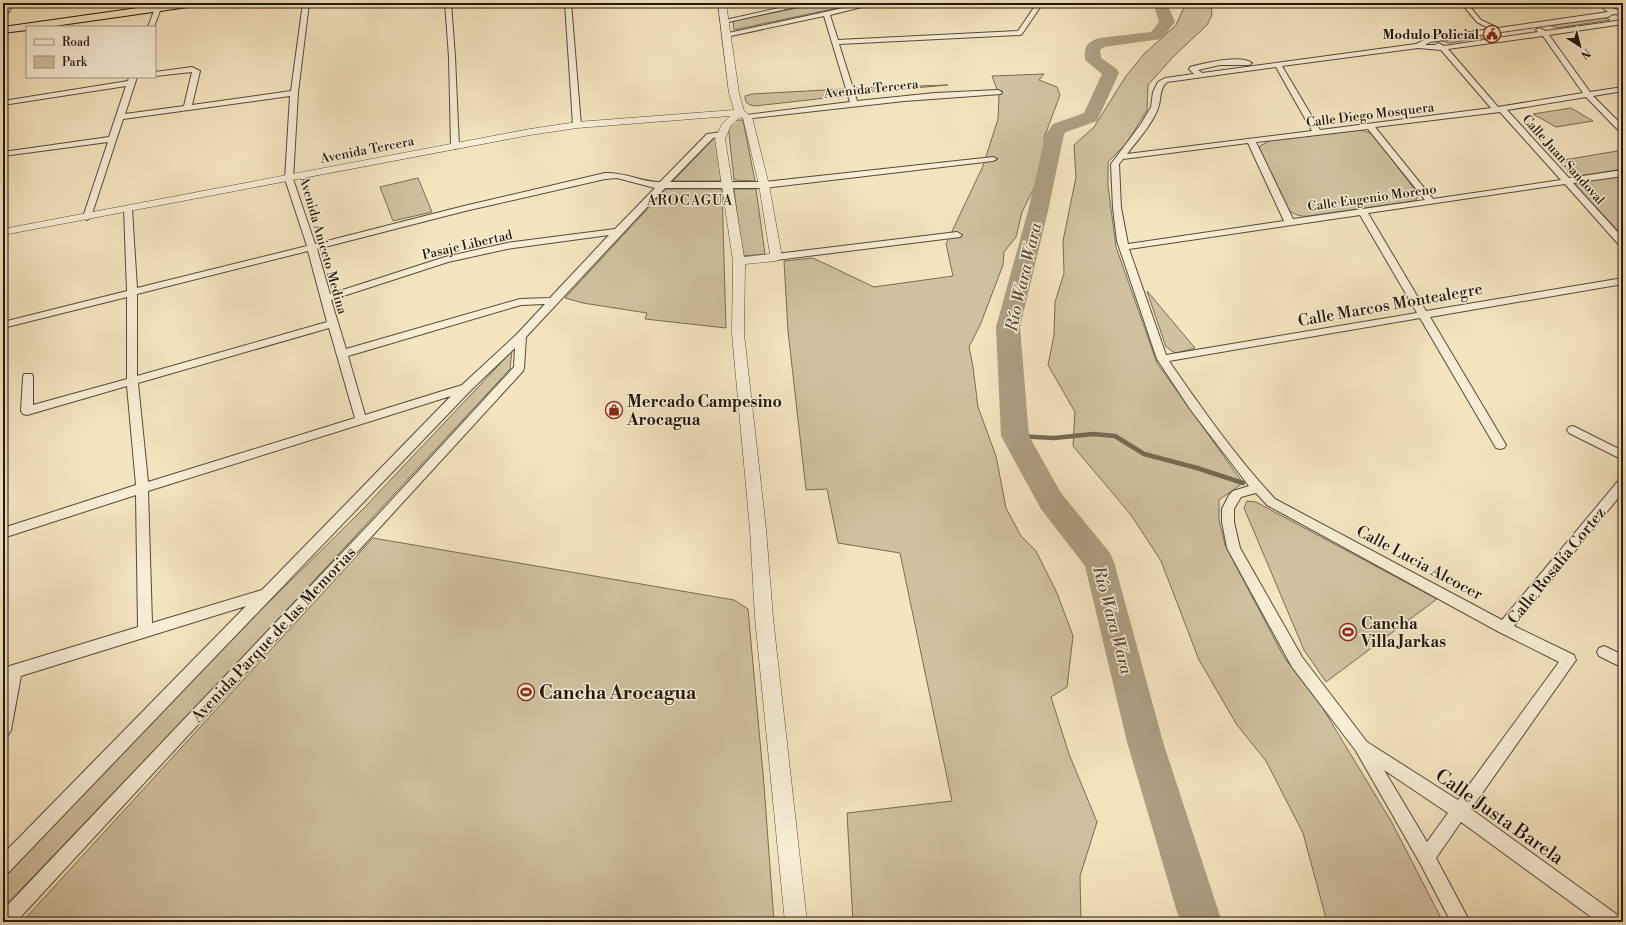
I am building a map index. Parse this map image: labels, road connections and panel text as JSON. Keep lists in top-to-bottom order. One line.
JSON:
{"streets":{"street":["Avenida Tercera","Calle Diego Mosquera","Calle Juan Sandoval","Calle Eugenio Moreno","Pasaje Libertad","Avenida Aniceto Medina","Calle Marcos Montealegre","Calle Lucia Alcocer","Calle Rosalía Cortez","Avenida Parque de las Memorias","Calle Justa Barela"]},"crossings":[["Avenida Tercera","Avenida Aniceto Medina"],["Calle Diego Mosquera","Calle Juan Sandoval"],["Calle Diego Mosquera","Calle Lucia Alcocer"],["Calle Juan Sandoval","Calle Eugenio Moreno"],["Calle Eugenio Moreno","Calle Lucia Alcocer"],["Pasaje Libertad","Avenida Aniceto Medina"],["Pasaje Libertad","Avenida Parque de las Memorias"],["Calle Marcos Montealegre","Calle Lucia Alcocer"],["Calle Lucia Alcocer","Calle Rosalía Cortez"],["Calle Lucia Alcocer","Calle Justa Barela"]],"districts":["AROCAGUA"],"water":["Río Wara Wara"],"places":{"public building":["Modulo Policial"],"shop":["Mercado Campesino Arocagua"],"sports":["Cancha Villa Jarkas","Cancha Arocagua"]},"legend":["Road","Park"],"north":"bottom right"}
